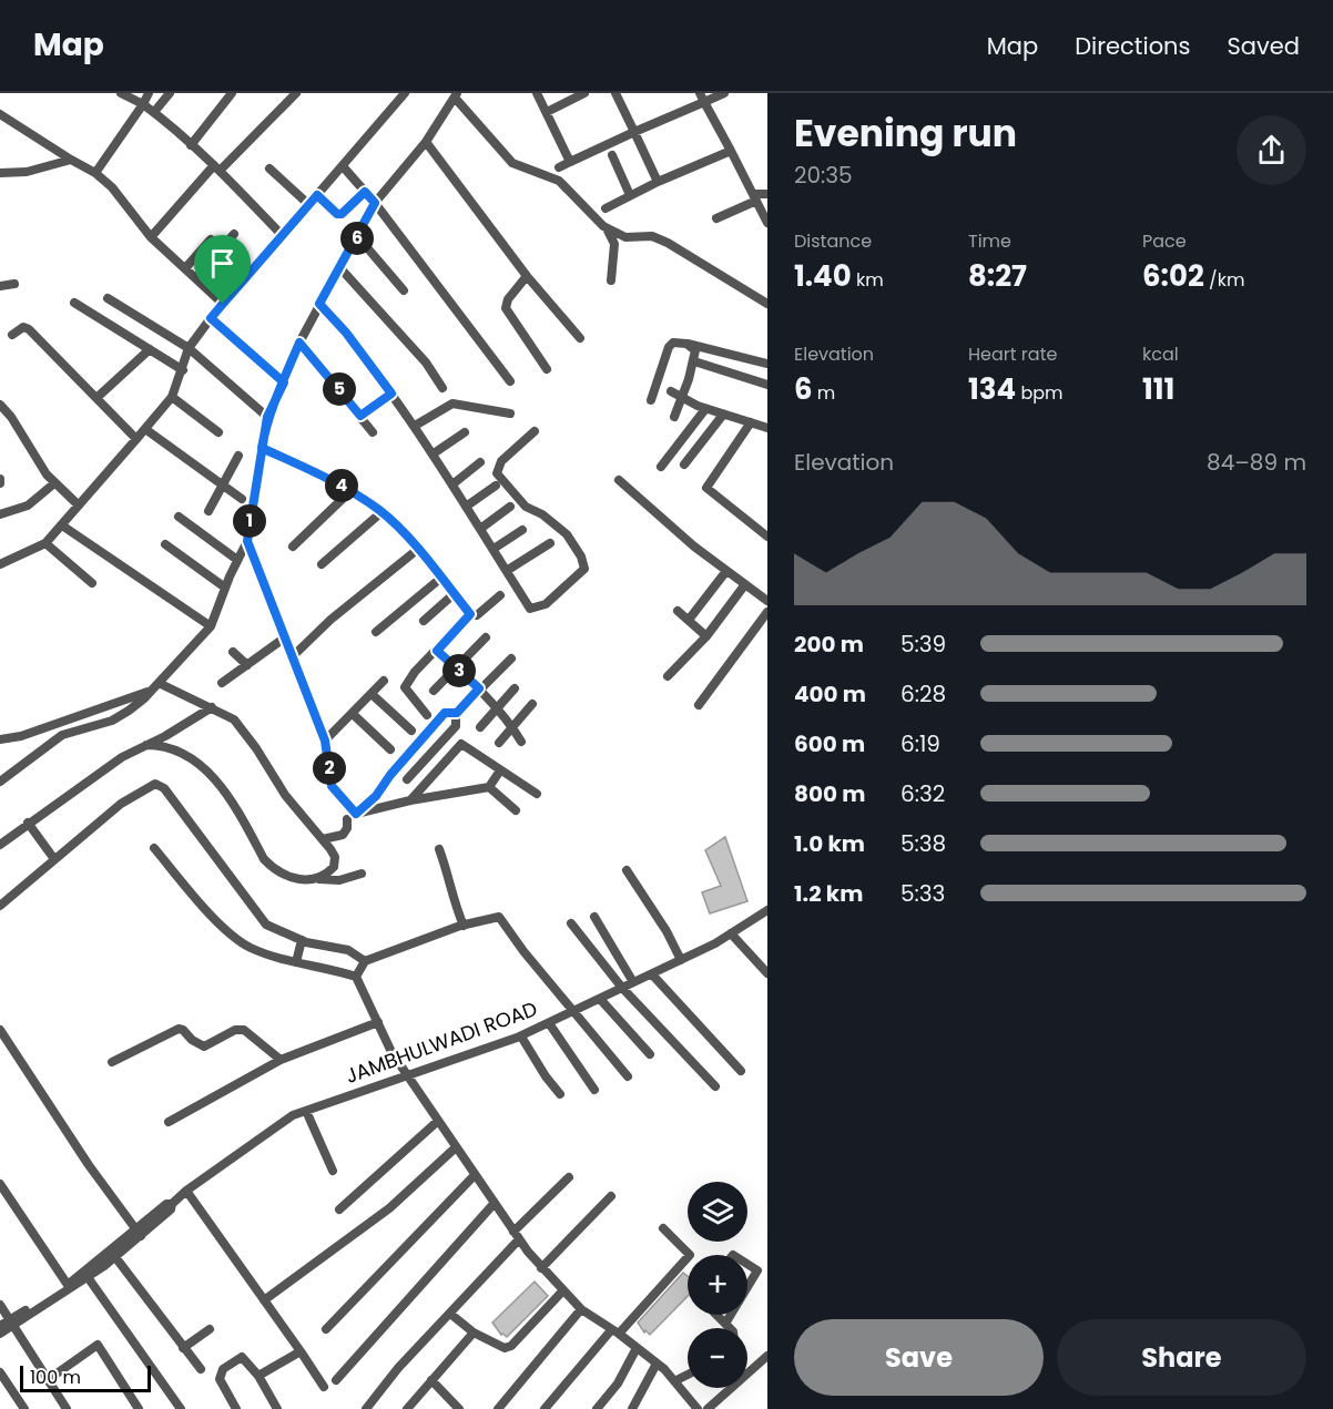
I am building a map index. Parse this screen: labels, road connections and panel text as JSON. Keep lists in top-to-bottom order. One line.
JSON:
{"streets":{"street":["JAMBHULWADI ROAD"]},"scale_bar":"100 m","page":{"header":"Map","nav":["Map","Directions","Saved"],"heading":["Evening run","20:35"],"stats":[["Distance","1.40 km"],["Time","8:27"],["Pace","6:02 /km"],["Elevation","6 m"],["Heart rate","134 bpm"],["kcal","111"]],"pins":["6","5","4","1","3","2"],"chart":["Elevation","84–89 m"],"list":[{"name":"200 m","note":"5:39"},{"name":"400 m","note":"6:28"},{"name":"600 m","note":"6:19"},{"name":"800 m","note":"6:32"},{"name":"1.0 km","note":"5:38"},{"name":"1.2 km","note":"5:33"}],"map_buttons":["+","−"],"buttons":["Save","Share"],"scale":"100 m"}}
